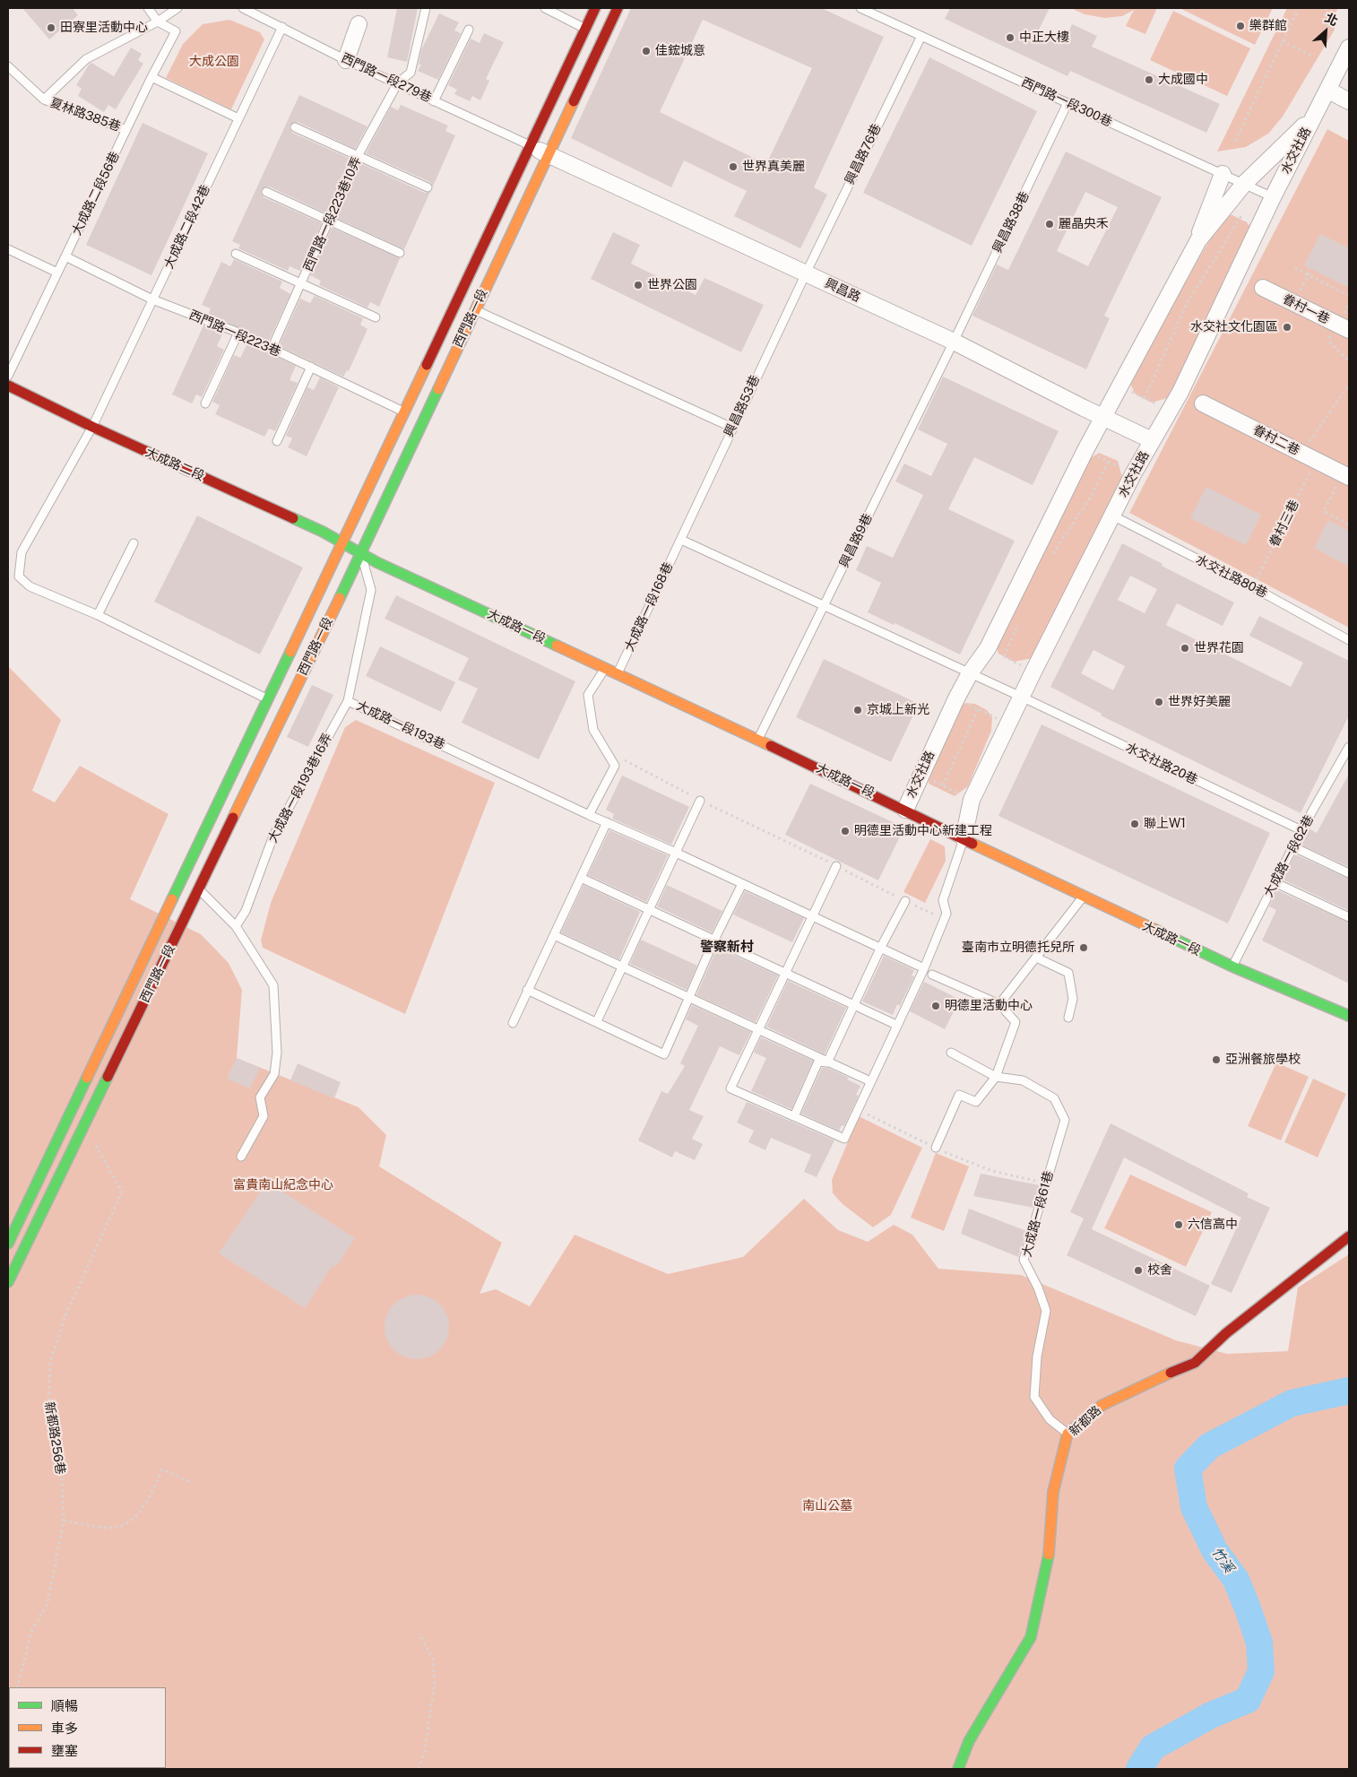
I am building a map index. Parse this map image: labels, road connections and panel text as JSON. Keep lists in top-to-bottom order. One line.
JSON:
{"streets":{"street":["水交社路","興昌路","眷村一巷","西門路一段","眷村二巷","大成路二段","大成路一段","新都路"],"lane":["西門路一段279巷","西門路一段300巷","夏林路385巷","興昌路76巷","大成路二段56巷","西門路一段223巷10弄","興昌路38巷","大成路二段42巷","西門路一段223巷","興昌路53巷","興昌路9巷","水交社路80巷","大成路一段168巷","大成路一段193巷","水交社路20巷","大成路一段193巷16弄","大成路一段62巷","大成路一段61巷"],"path":["眷村三巷","新都路256巷"]},"crossings":[["西門路一段279巷","西門路一段223巷10弄"],["西門路一段279巷","大成路二段42巷"],["西門路一段279巷","興昌路"],["西門路一段279巷","西門路一段"],["西門路一段300巷","水交社路"],["西門路一段300巷","興昌路76巷"],["西門路一段300巷","興昌路38巷"],["夏林路385巷","大成路二段56巷"],["水交社路","興昌路"],["水交社路","水交社路80巷"],["水交社路","大成路一段"],["水交社路","水交社路20巷"],["興昌路76巷","興昌路"],["興昌路76巷","興昌路53巷"],["大成路二段56巷","西門路一段223巷"],["西門路一段223巷10弄","西門路一段223巷"],["興昌路38巷","興昌路"],["興昌路38巷","興昌路9巷"],["大成路二段42巷","西門路一段223巷"],["大成路二段42巷","大成路二段"],["興昌路","西門路一段"],["興昌路","興昌路53巷"],["興昌路","興昌路9巷"],["西門路一段","西門路一段223巷"],["西門路一段","大成路二段"],["西門路一段","大成路一段"],["西門路一段","大成路一段193巷"],["西門路一段","新都路256巷"],["興昌路53巷","大成路一段168巷"],["興昌路53巷","水交社路20巷"],["眷村二巷","眷村三巷"],["大成路二段","大成路一段"],["眷村三巷","水交社路80巷"],["興昌路9巷","大成路一段"],["興昌路9巷","水交社路20巷"],["大成路一段168巷","大成路一段"],["大成路一段168巷","水交社路20巷"],["大成路一段","大成路一段193巷"],["大成路一段","大成路一段62巷"],["大成路一段193巷","大成路一段193巷16弄"],["水交社路20巷","大成路一段62巷"],["大成路一段61巷","新都路"]],"districts":["警察新村"],"water":["竹溪"],"parks":["大成公園","富貴南山紀念中心","南山公墓"],"places":["樂群館","田寮里活動中心","中正大樓","佳鋐城意","大成國中","世界真美麗","麗晶央禾","世界公園","水交社文化園區","世界花園","世界好美麗","京城上新光","聯上W1","明德里活動中心新建工程","臺南市立明德托兒所","明德里活動中心","亞洲餐旅學校","六信高中","校舍"],"legend":["順暢","車多","壅塞"],"north":"top right"}
